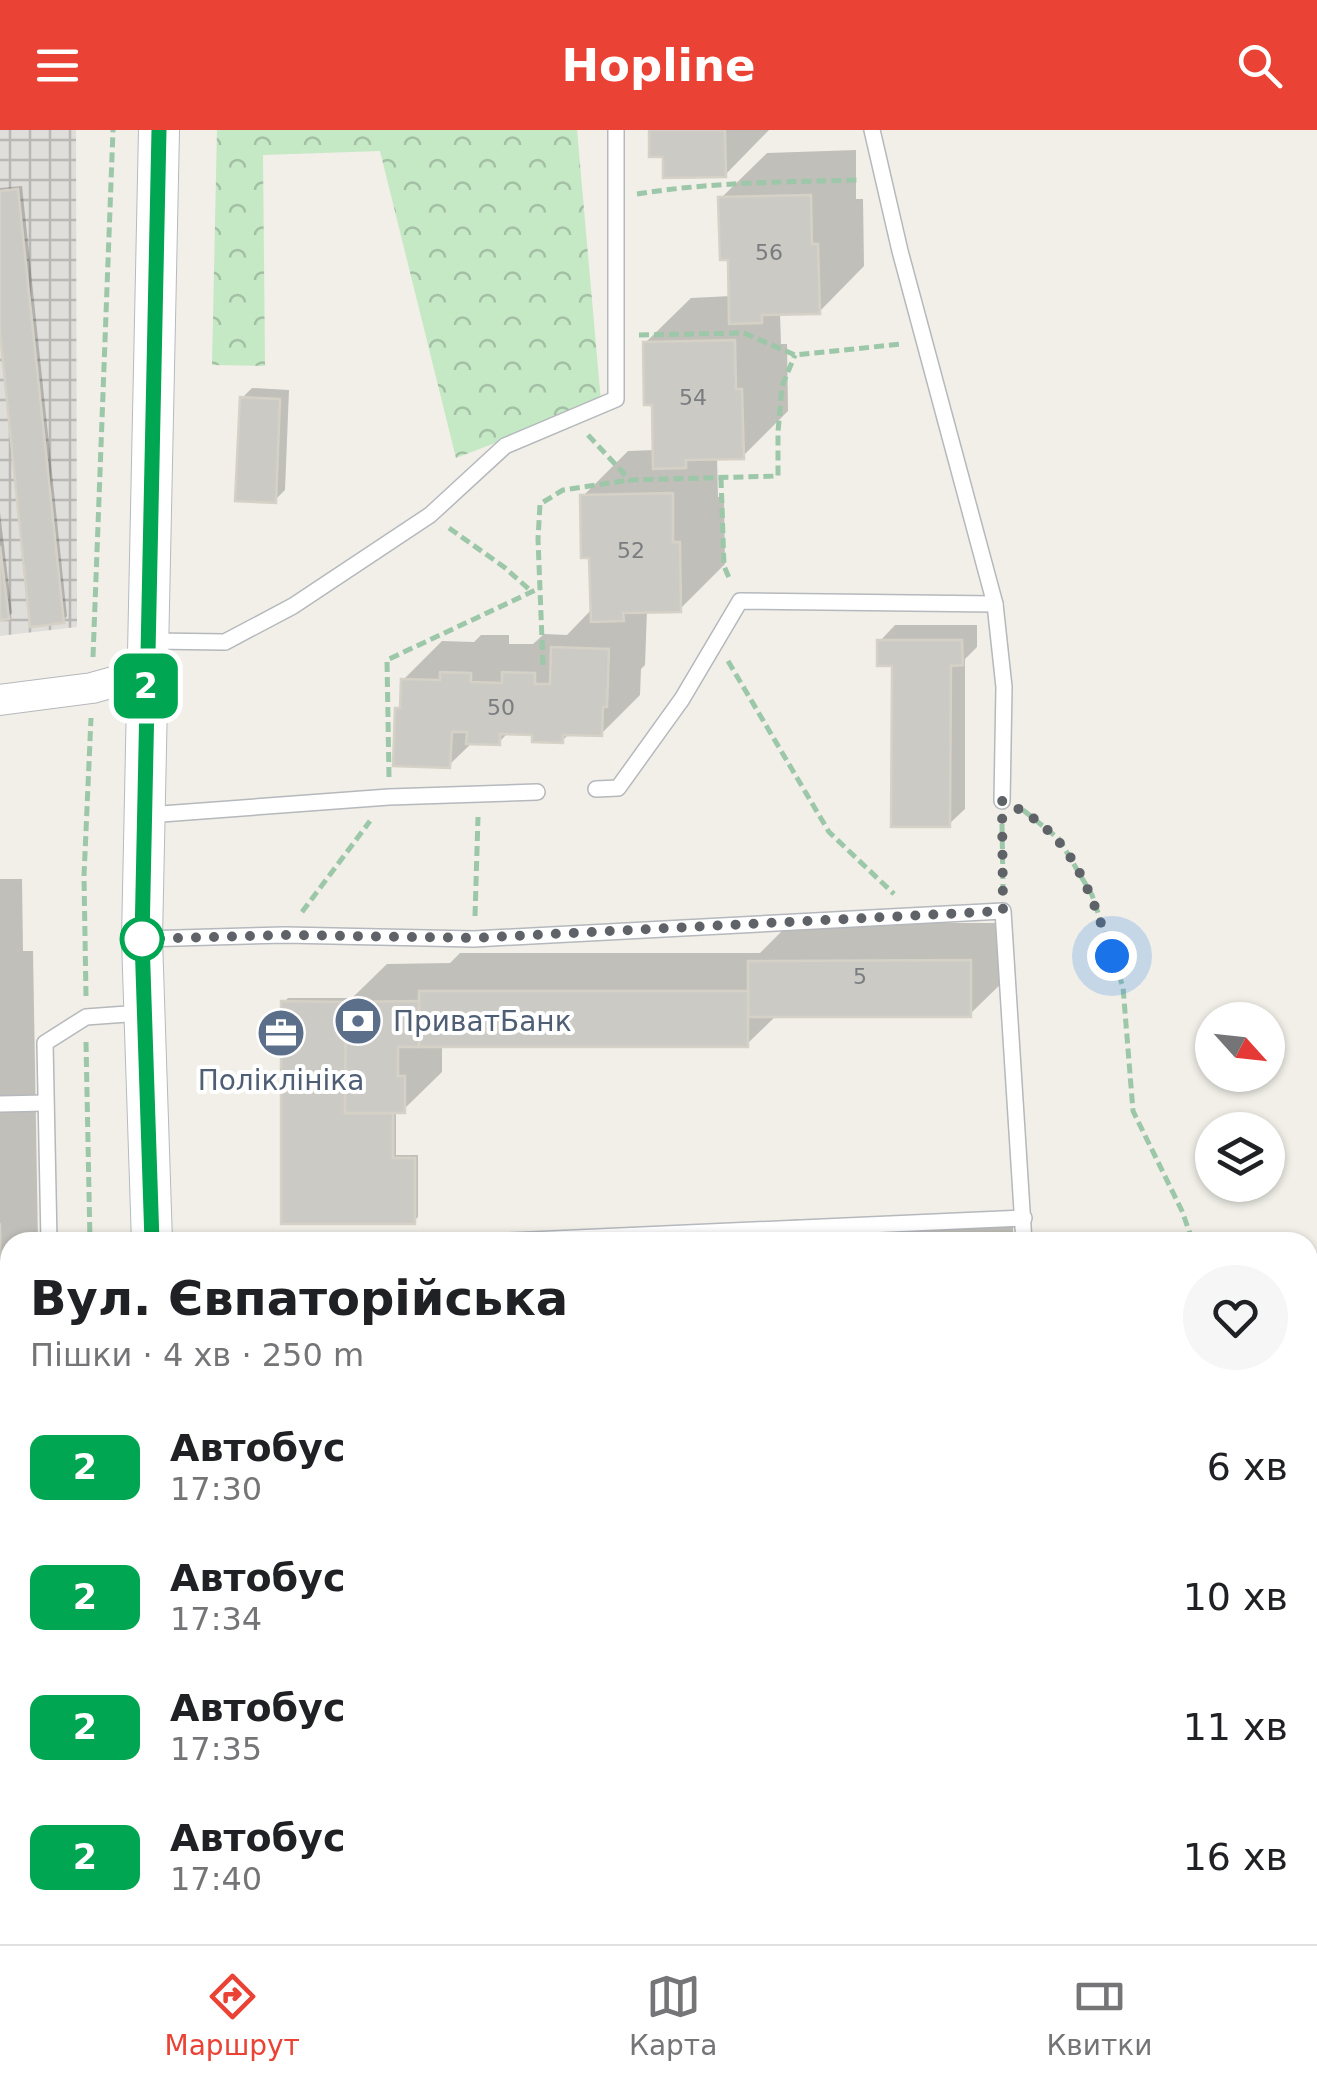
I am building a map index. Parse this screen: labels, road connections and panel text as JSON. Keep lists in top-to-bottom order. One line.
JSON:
{"places":{"bank":["ПриватБанк"],"office":["Поліклініка"]},"lines":["bus line 2"],"house_numbers":["56","54","52","50","5"],"north":"bottom right","page":{"header":"Hopline","on_map":"2","heading":["Вул. Євпаторійська","Пішки · 4 хв · 250 m"],"list":[{"mark":"2","name":"Автобус","note":"17:30","value":"6 хв"},{"mark":"2","name":"Автобус","note":"17:34","value":"10 хв"},{"mark":"2","name":"Автобус","note":"17:35","value":"11 хв"},{"mark":"2","name":"Автобус","note":"17:40","value":"16 хв"}],"tabs":["Маршрут","Карта","Квитки"]}}
